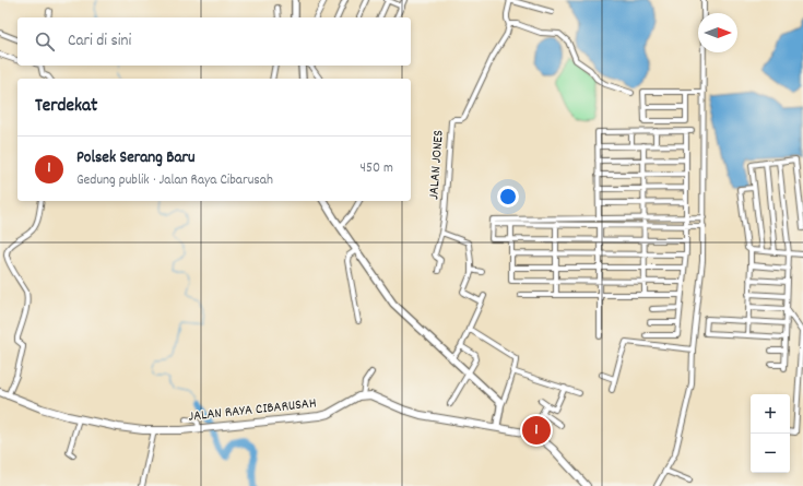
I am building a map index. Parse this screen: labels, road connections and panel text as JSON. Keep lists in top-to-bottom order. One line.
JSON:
{"streets":{"main road":["JALAN RAYA CIBARUSAH"],"street":["JALAN JONES"]},"north":"right","page":{"search":"Cari di sini","heading":"Terdekat","list":[{"mark":"1","name":"Polsek Serang Baru","note":"Gedung publik · Jalan Raya Cibarusah","value":"450 m"}],"map_buttons":["+","−"],"pins":"1"}}
